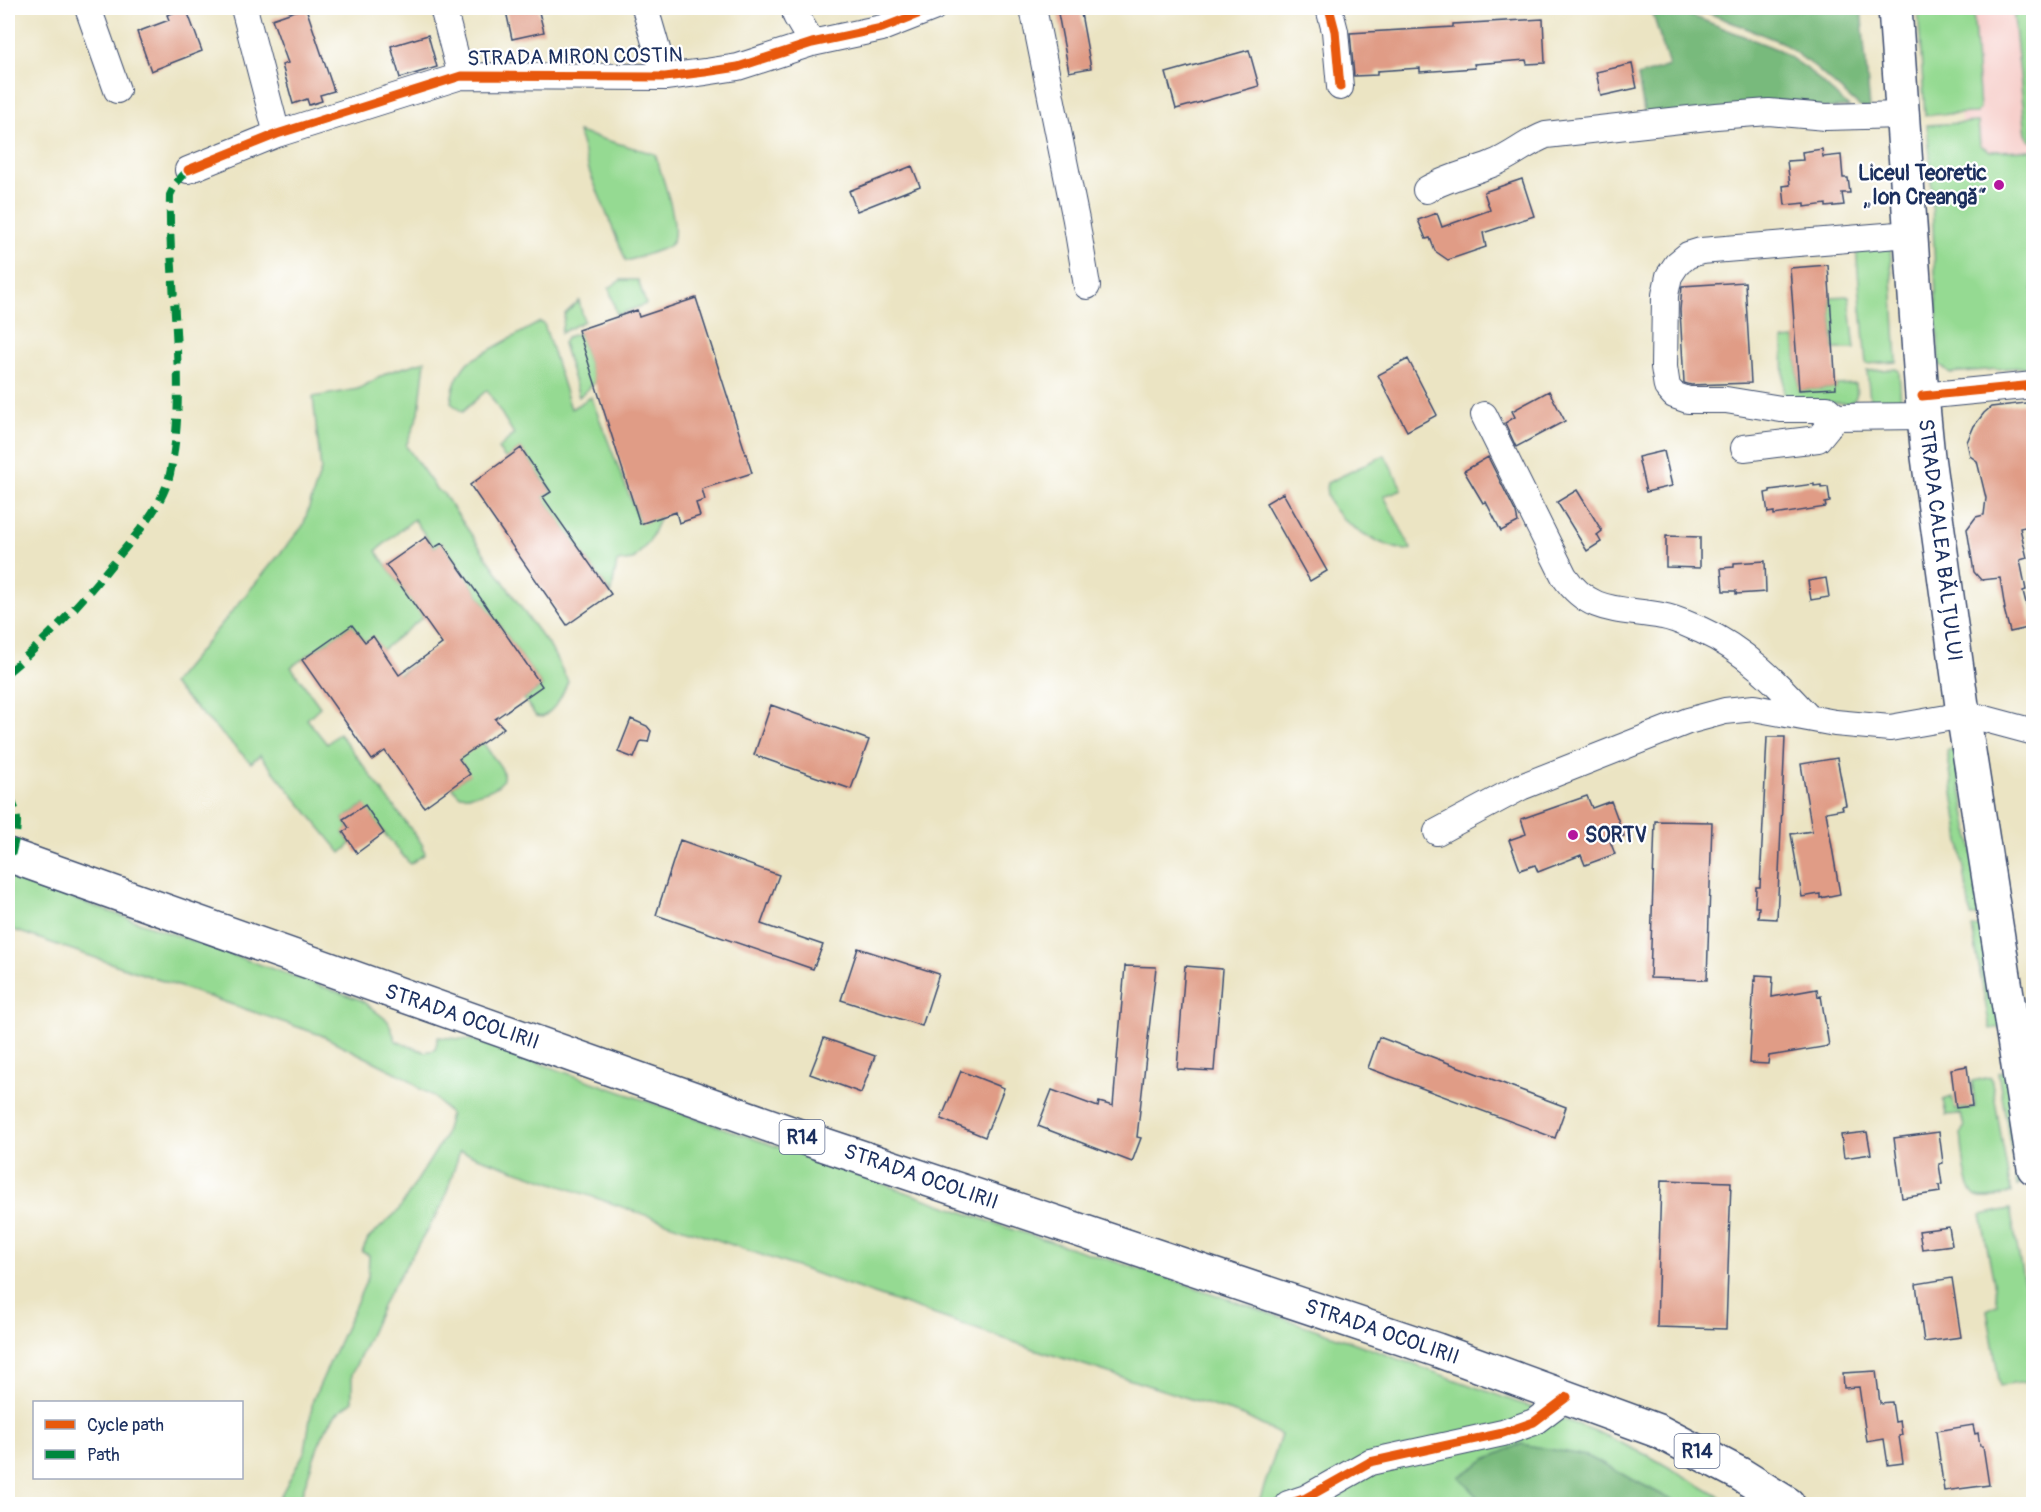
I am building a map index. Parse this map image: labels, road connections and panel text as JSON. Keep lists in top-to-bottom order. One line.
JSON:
{"streets":{"main road":["STRADA CALEA BĂLȚULUI","STRADA OCOLIRII","R14"],"street":["STRADA MIRON COSTIN"]},"crossings":[["STRADA OCOLIRII","R14"]],"places":["Liceul Teoretic „Ion Creangă“","SORTV"],"legend":["Cycle path","Path"]}
